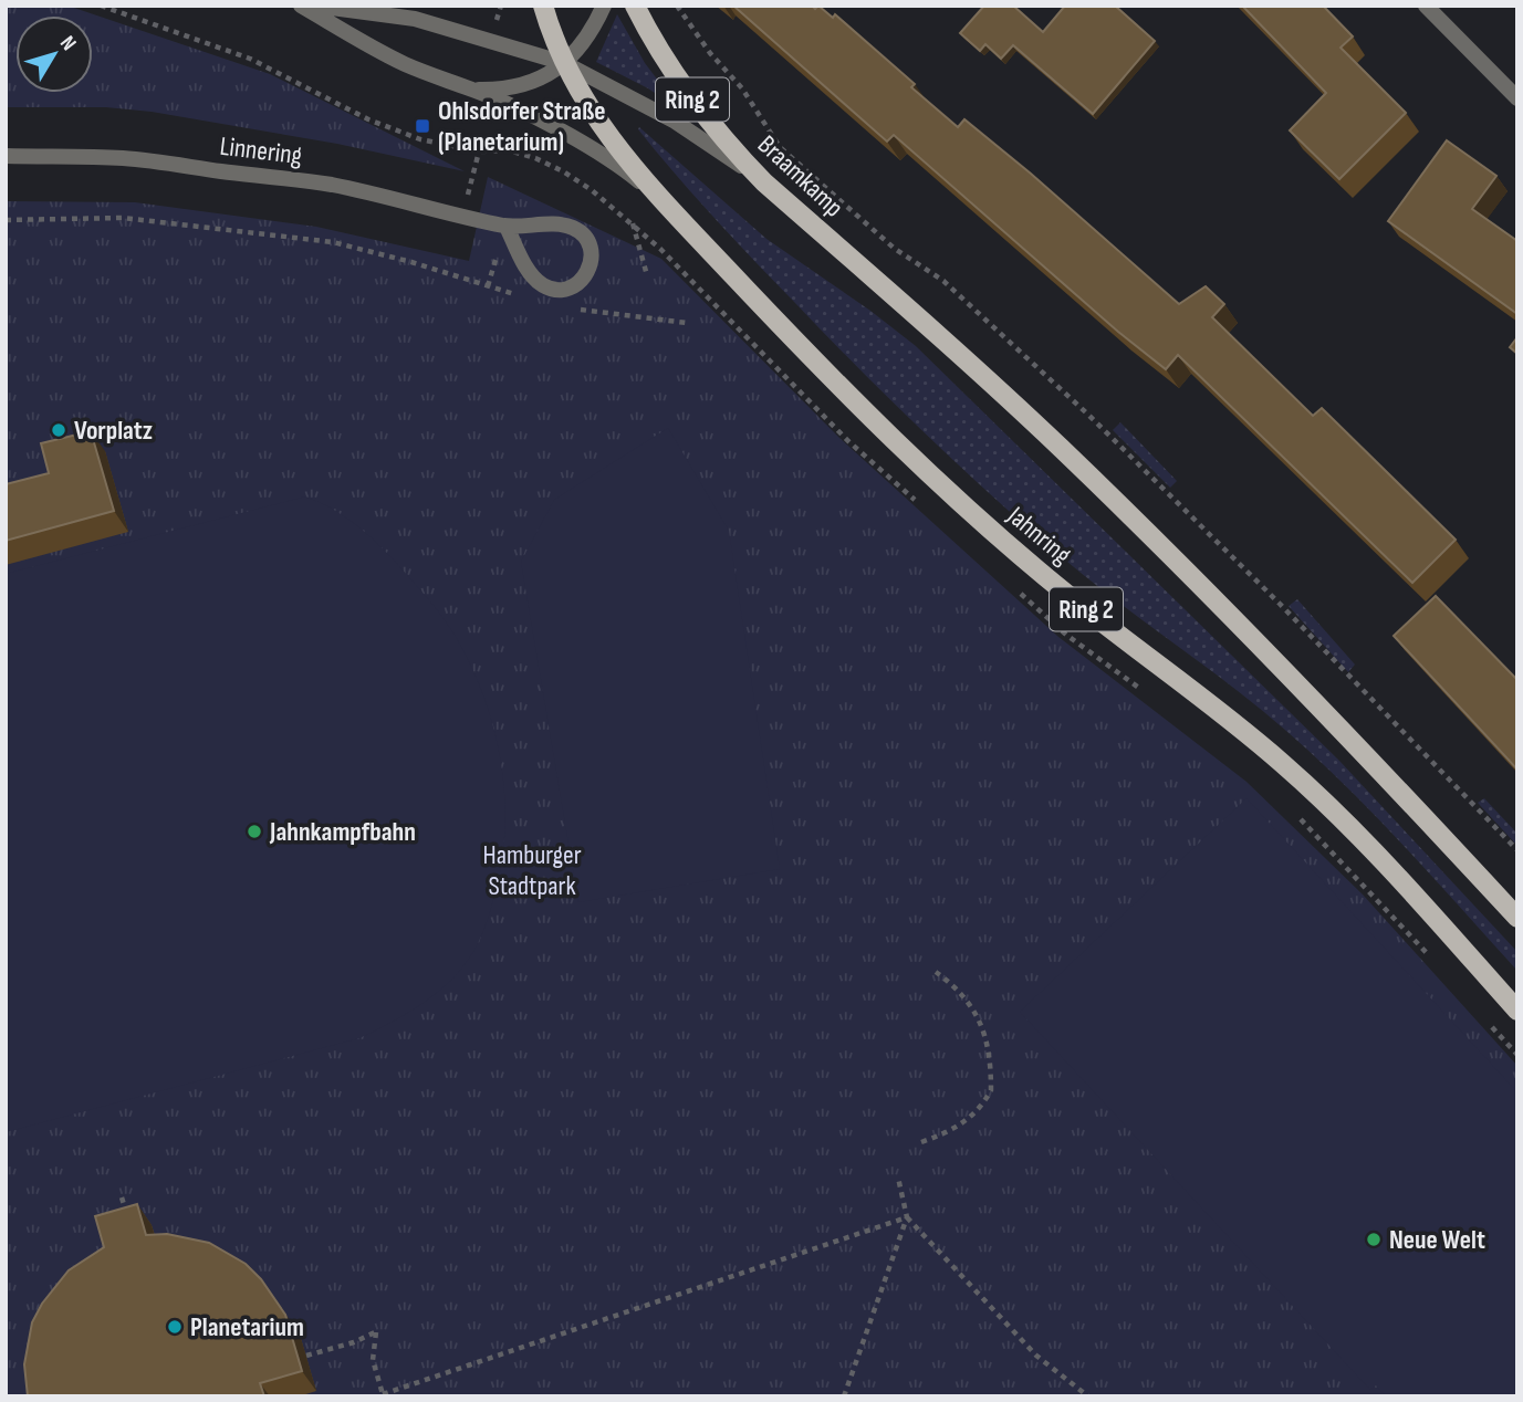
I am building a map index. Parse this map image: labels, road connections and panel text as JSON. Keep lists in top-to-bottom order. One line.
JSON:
{"streets":{"main road":["Ring 2","Braamkamp","Jahnring"],"street":["Linnering"]},"crossings":[["Ring 2","Jahnring"]],"parks":["Hamburger Stadtpark"],"places":{"transit":["Ohlsdorfer Straße (Planetarium)"],"other":["Vorplatz","Jahnkampfbahn","Neue Welt","Planetarium"]},"north":"top right"}
